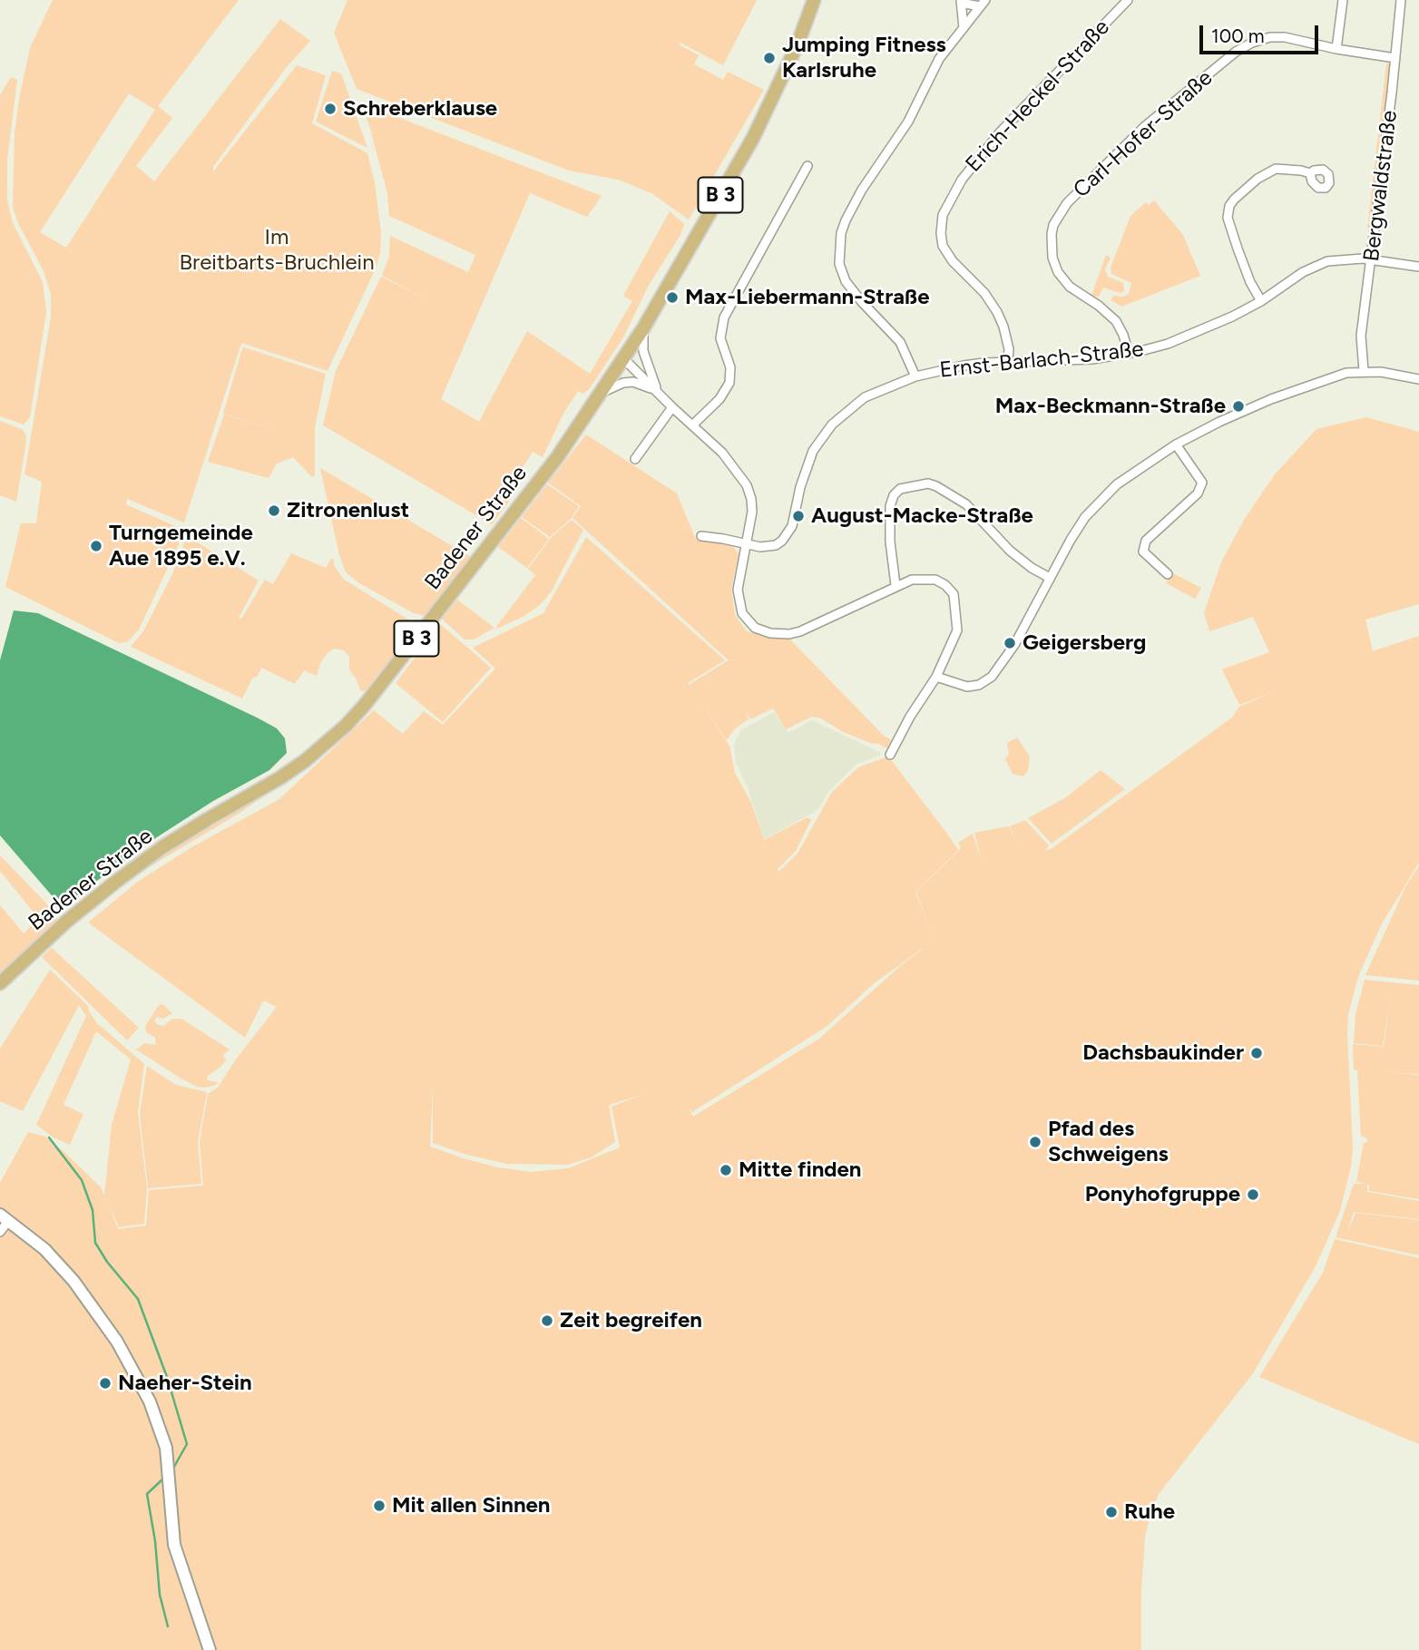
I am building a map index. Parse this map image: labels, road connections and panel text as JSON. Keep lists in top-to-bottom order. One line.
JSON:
{"streets":{"main road":["B 3","Badener Straße"],"street":["Erich-Heckel-Straße","Carl-Hofer-Straße","Bergwaldstraße","Ernst-Barlach-Straße"]},"crossings":[["Erich-Heckel-Straße","Ernst-Barlach-Straße"],["Carl-Hofer-Straße","Bergwaldstraße"],["Carl-Hofer-Straße","Ernst-Barlach-Straße"],["Bergwaldstraße","Ernst-Barlach-Straße"]],"parks":["Im Breitbarts-Bruchlein"],"places":["Jumping Fitness Karlsruhe","Schreberklause","Max-Liebermann-Straße","Max-Beckmann-Straße","Zitronenlust","August-Macke-Straße","Turngemeinde Aue 1895 e.V.","Geigersberg","Dachsbaukinder","Pfad des Schweigens","Mitte finden","Ponyhofgruppe","Zeit begreifen","Naeher-Stein","Mit allen Sinnen","Ruhe"],"scale_bar":"100 m"}
